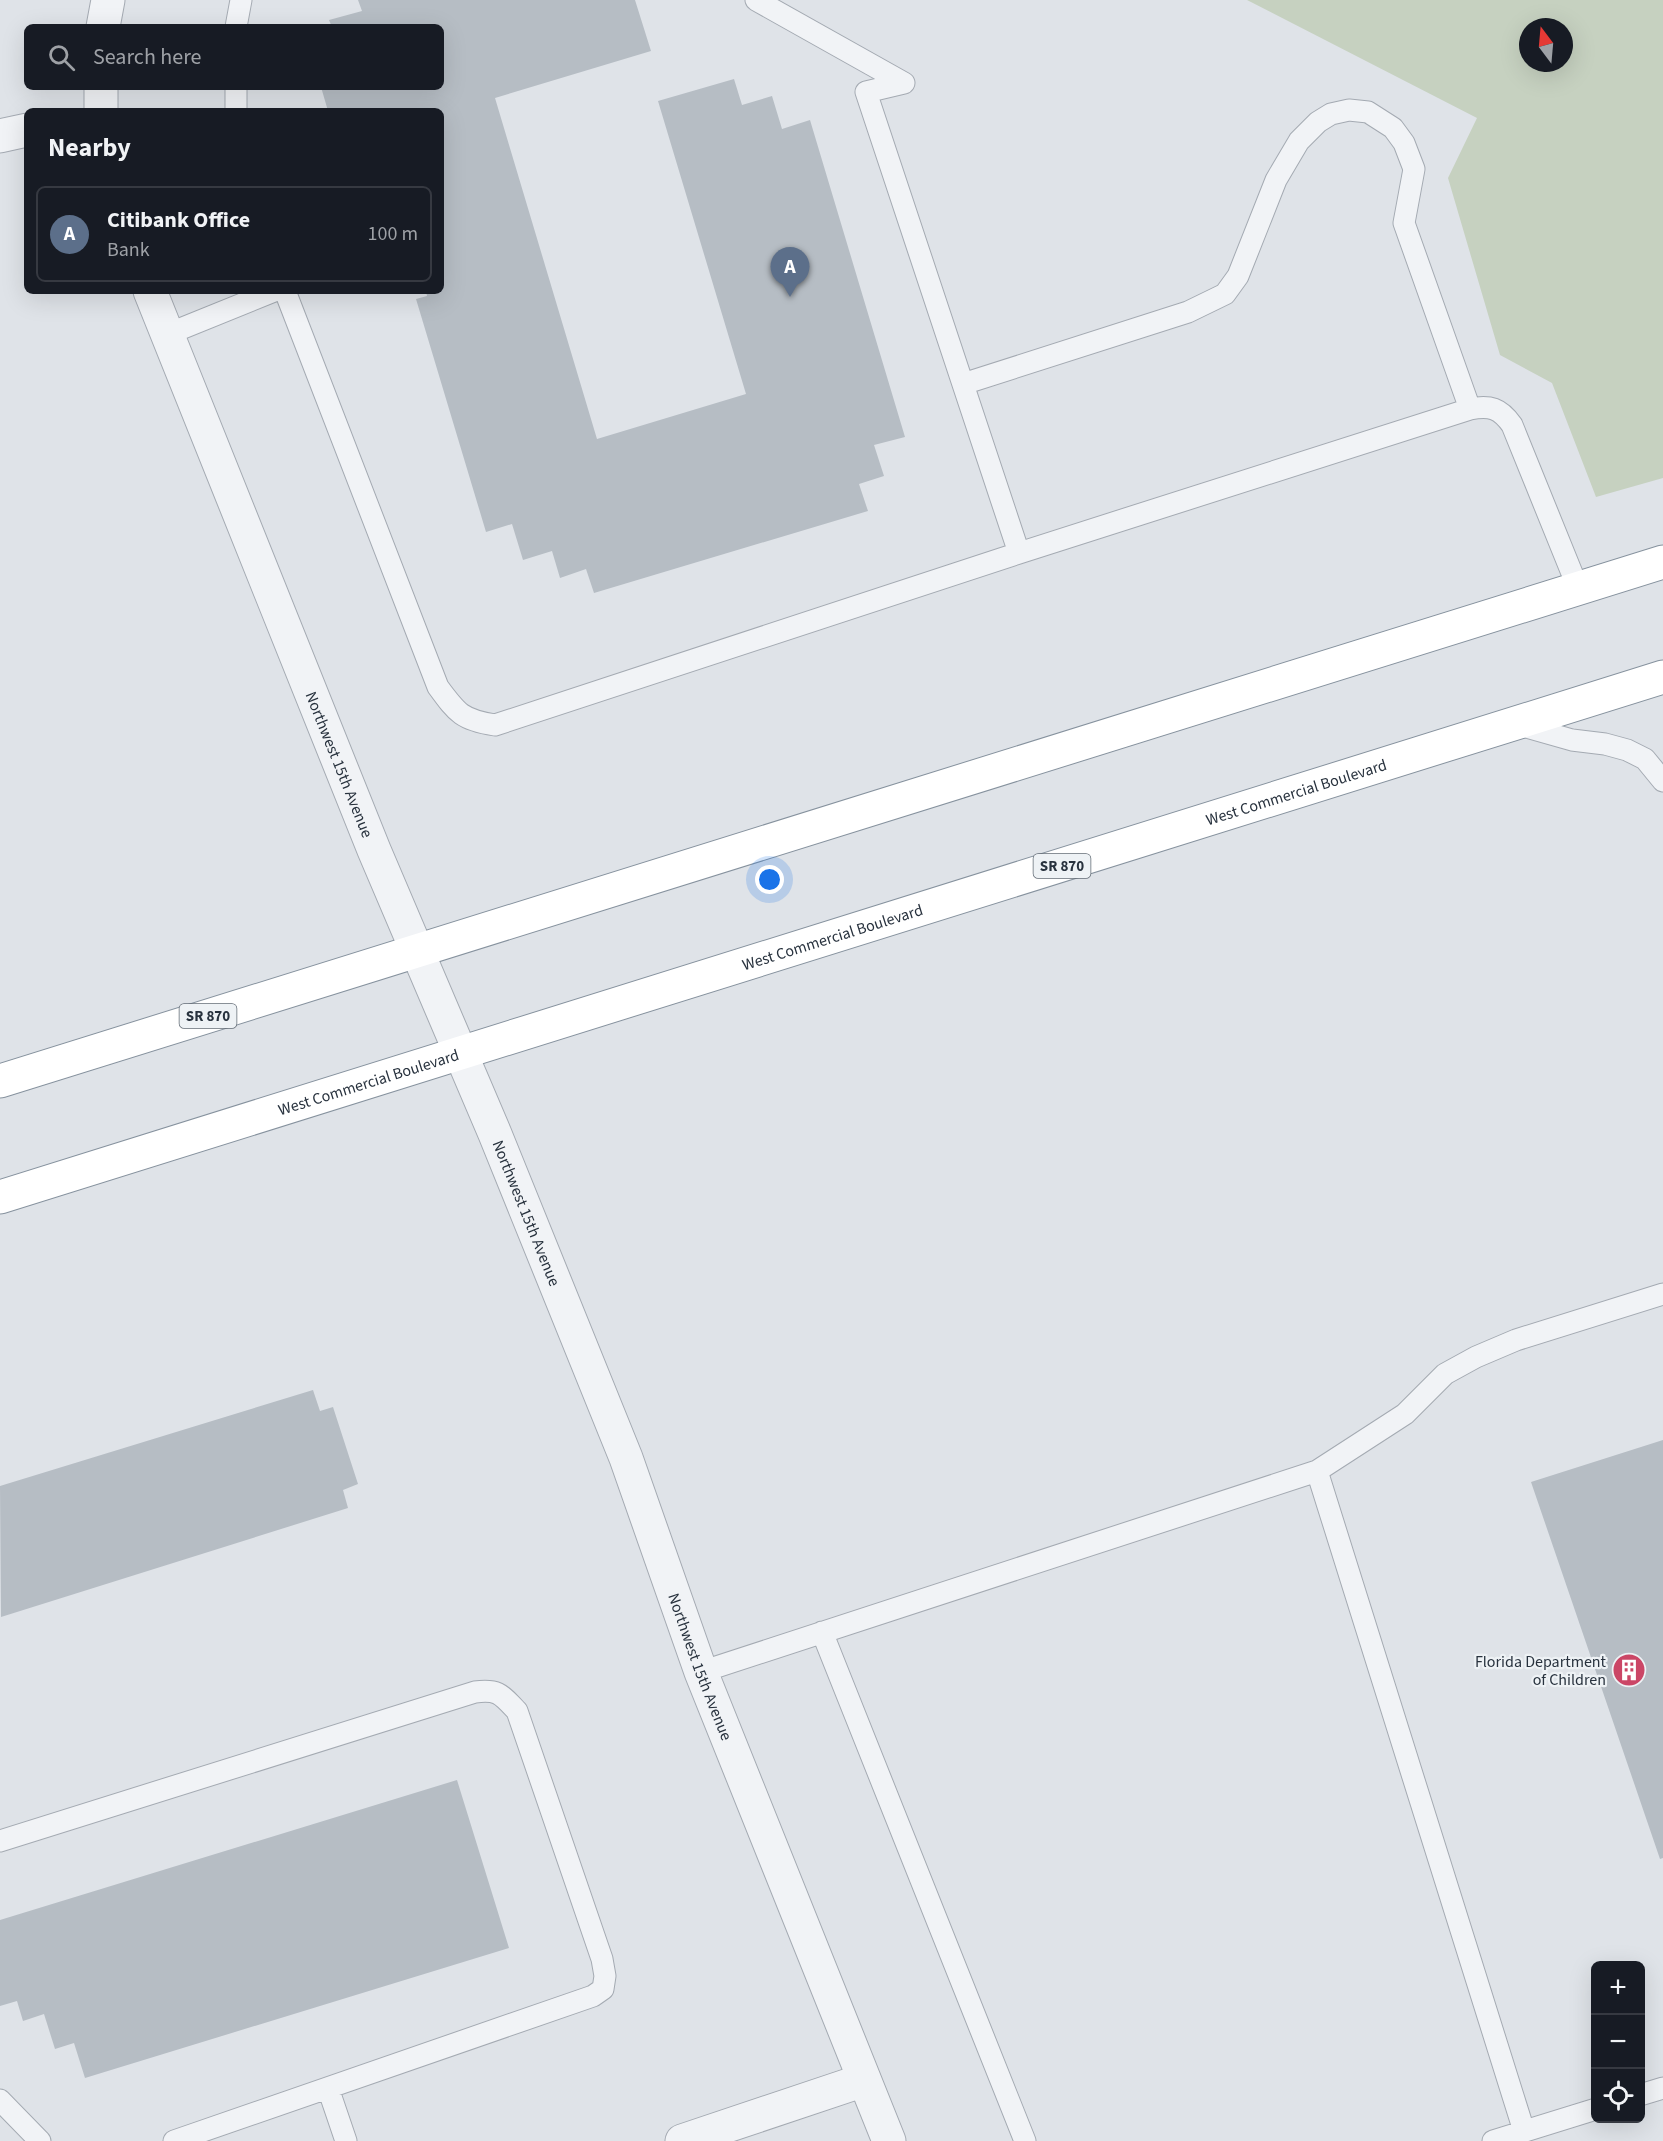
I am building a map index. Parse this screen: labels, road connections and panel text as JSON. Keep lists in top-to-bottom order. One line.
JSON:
{"streets":{"highway":["West Commercial Boulevard","SR 870"],"street":["Northwest 15th Avenue"]},"crossings":[["Northwest 15th Avenue","West Commercial Boulevard"],["Northwest 15th Avenue","SR 870"]],"places":{"building":["Florida Department of Children"]},"north":"top","page":{"search":"Search here","heading":"Nearby","list":[{"mark":"A","name":"Citibank Office","note":"Bank","value":"100 m"}],"pins":"A","map_buttons":["+","−"]}}
